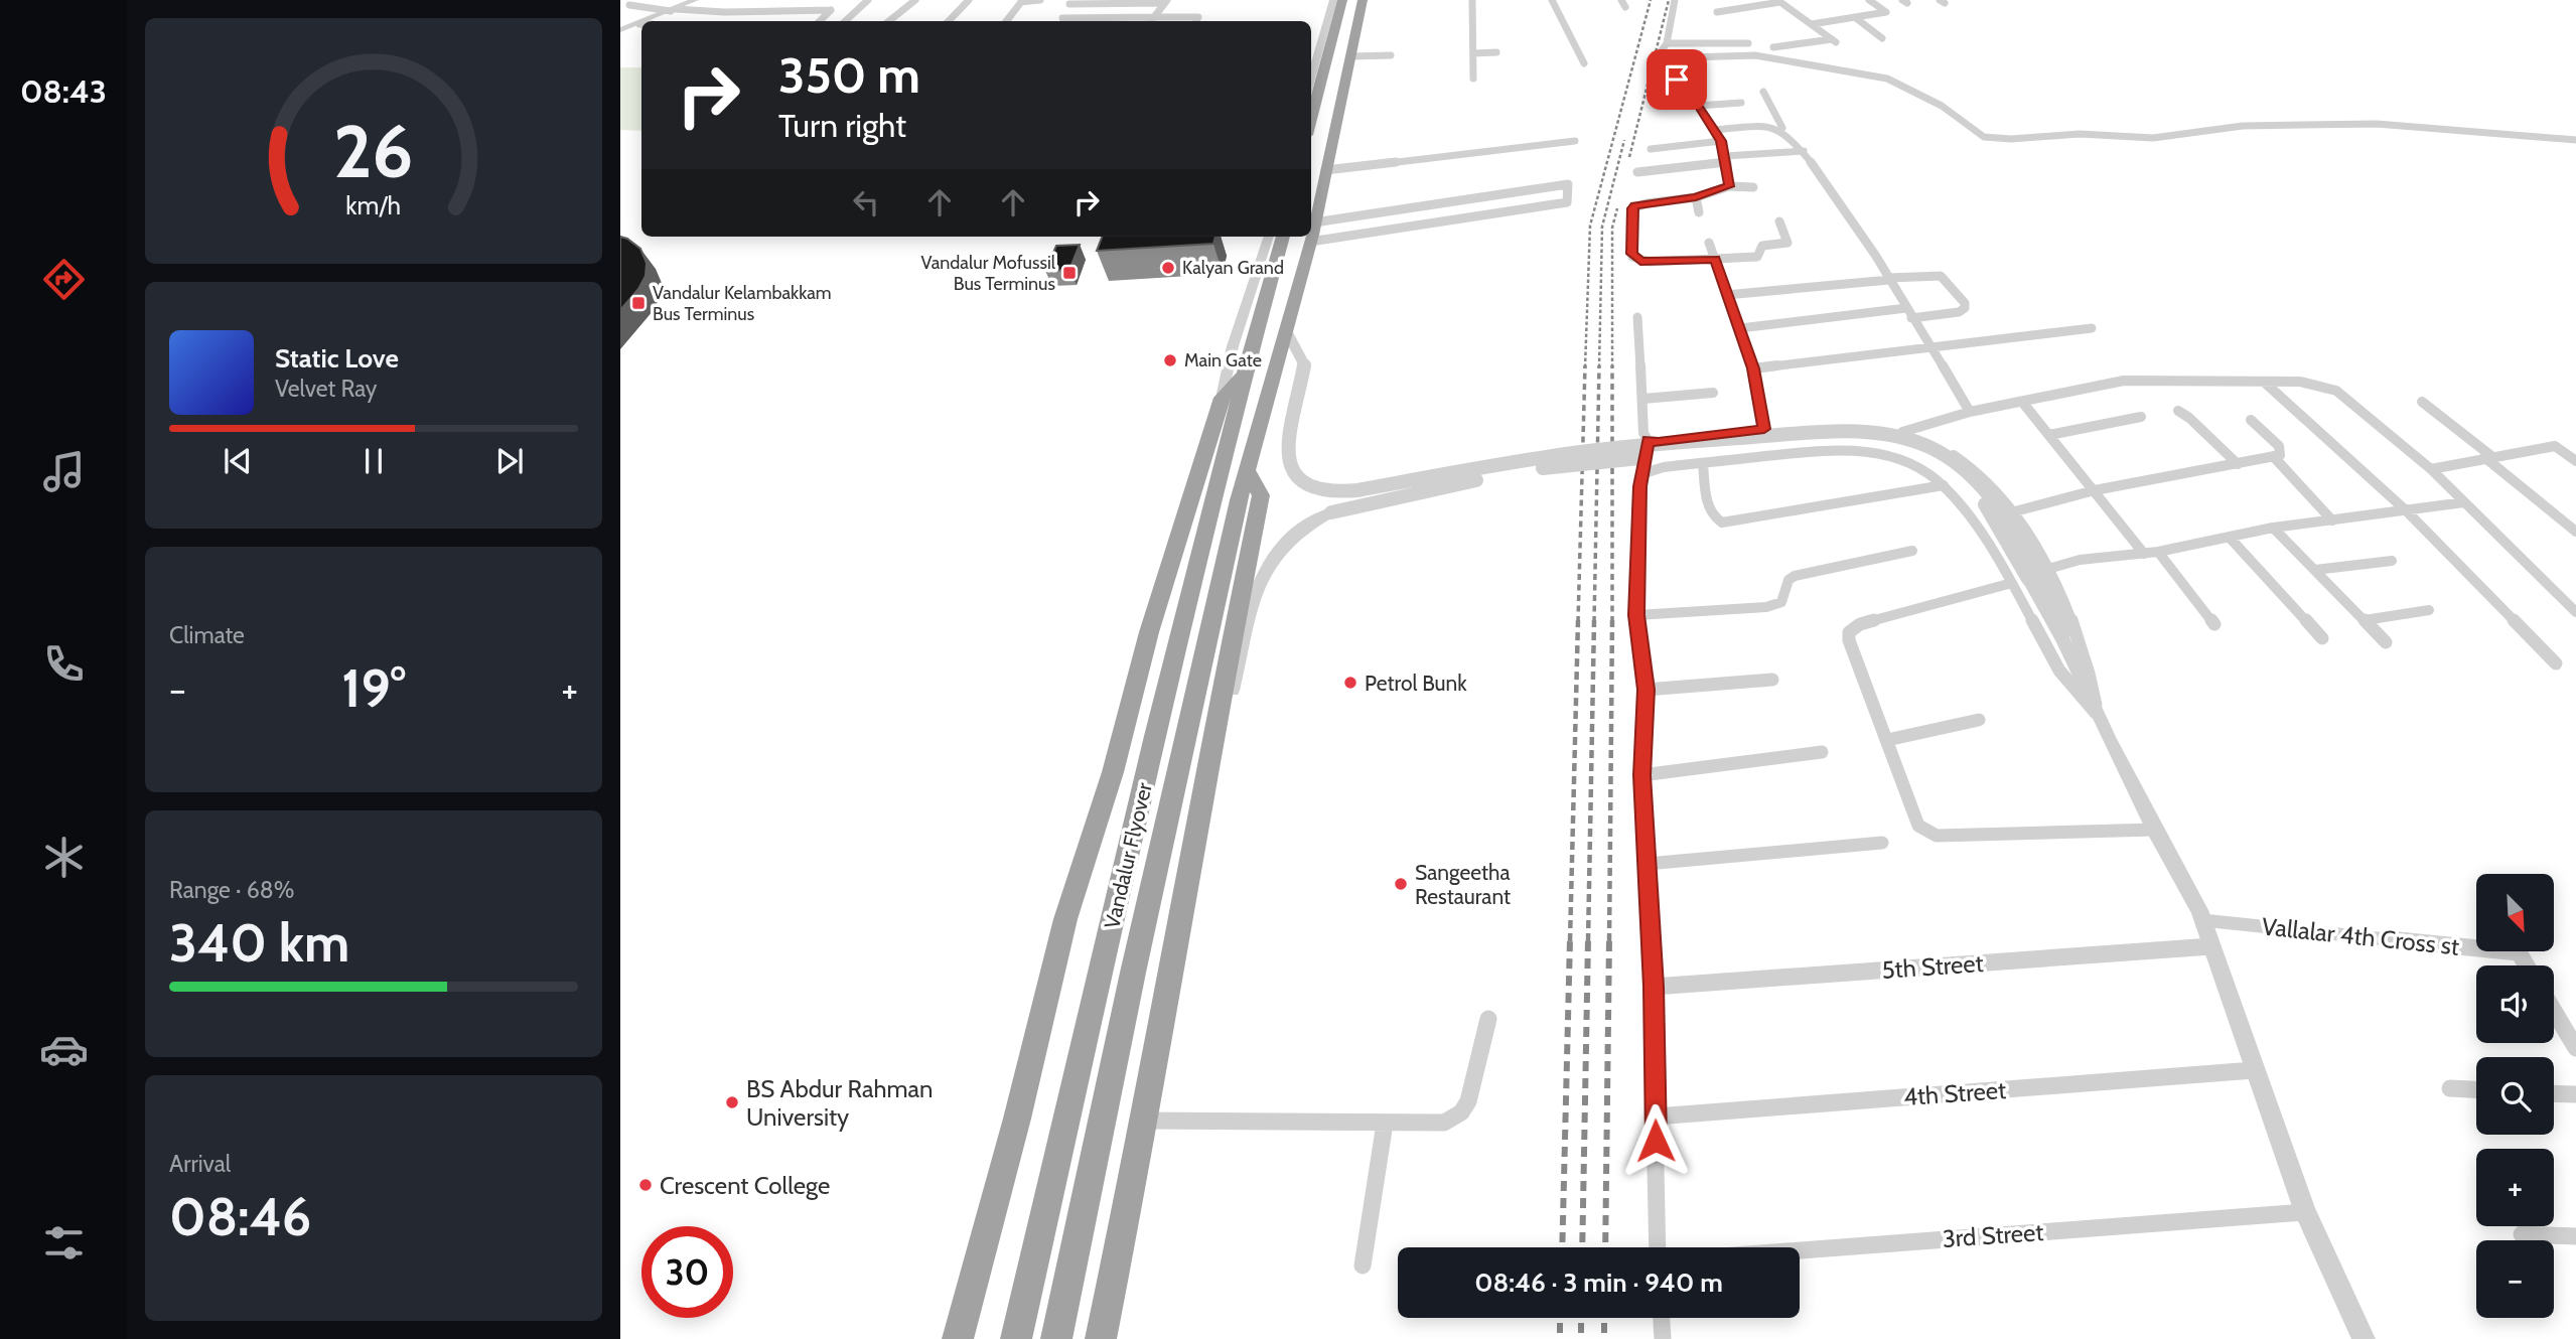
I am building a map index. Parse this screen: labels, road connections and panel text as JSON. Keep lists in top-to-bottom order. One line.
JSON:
{"streets":{"highway":["Vandalur Flyover"],"street":["Vallalar 4th Cross st","5th Street","4th Street","3rd Street"]},"places":{"other":["Kalyan Grand","Main Gate","Petrol Bunk","Sangeetha Restaurant","BS Abdur Rahman University","Crescent College"],"transit":["Vandalur Mofussil Bus Terminus","Vandalur Kelambakkam Bus Terminus"]},"north":"bottom right","page":{"tabs":"08:43","turn":["350 m","Turn right"],"song":["Static Love","Velvet Ray"],"tile":["Climate",["Range · 68%","340 km"],["Arrival","08:46"]],"heat":["−","19°","+"],"map_buttons":["+","−"],"limit":"30","trip":"08:46 · 3 min · 940 m","gauge":["26","km/h"]}}
